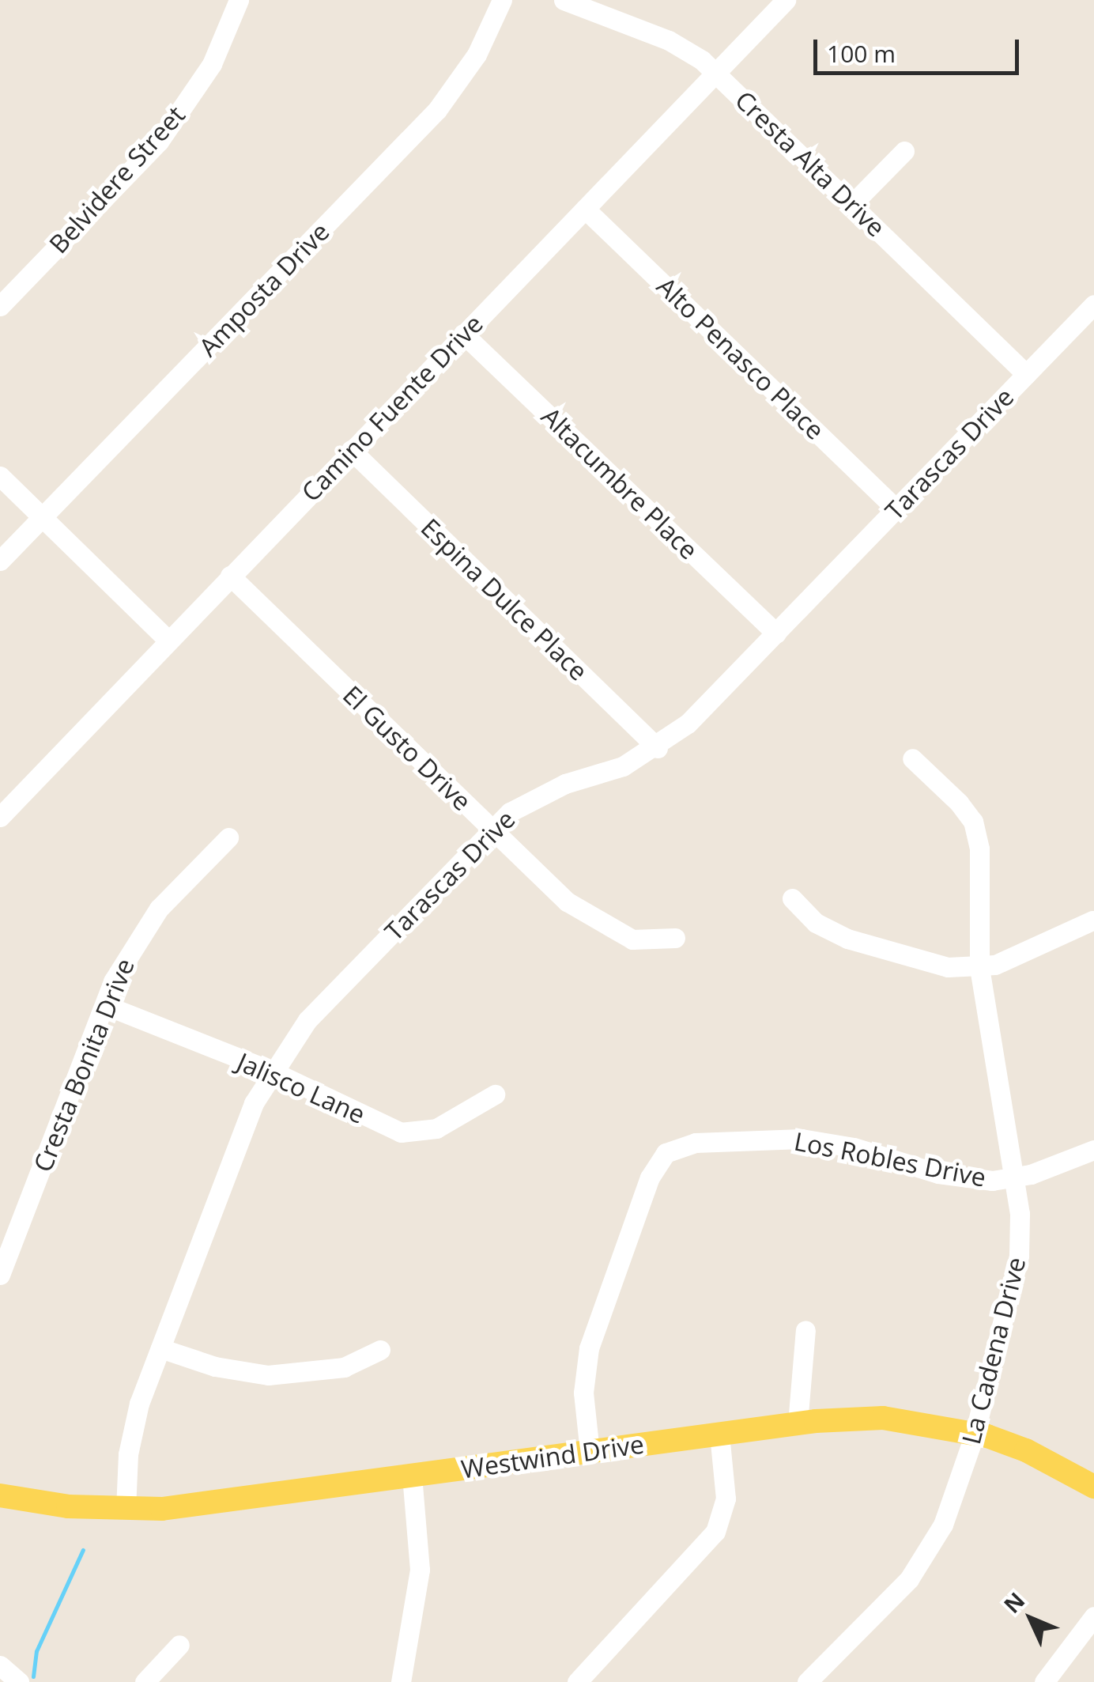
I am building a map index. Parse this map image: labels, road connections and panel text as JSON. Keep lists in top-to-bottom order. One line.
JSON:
{"streets":{"main road":["Westwind Drive"],"street":["Cresta Alta Drive","Belvidere Street","Amposta Drive","Alto Penasco Place","Camino Fuente Drive","Tarascas Drive","Altacumbre Place","Espina Dulce Place","El Gusto Drive","Cresta Bonita Drive","Jalisco Lane","Los Robles Drive","La Cadena Drive"]},"crossings":[["Cresta Alta Drive","Camino Fuente Drive"],["Cresta Alta Drive","Tarascas Drive"],["Alto Penasco Place","Camino Fuente Drive"],["Alto Penasco Place","Tarascas Drive"],["Camino Fuente Drive","Altacumbre Place"],["Camino Fuente Drive","Espina Dulce Place"],["Camino Fuente Drive","El Gusto Drive"],["Tarascas Drive","Altacumbre Place"],["Tarascas Drive","Espina Dulce Place"],["Tarascas Drive","El Gusto Drive"],["Tarascas Drive","Jalisco Lane"],["Tarascas Drive","Westwind Drive"],["Cresta Bonita Drive","Jalisco Lane"],["Los Robles Drive","La Cadena Drive"],["Los Robles Drive","Westwind Drive"],["La Cadena Drive","Westwind Drive"]],"scale_bar":"100 m","north":"top left"}
